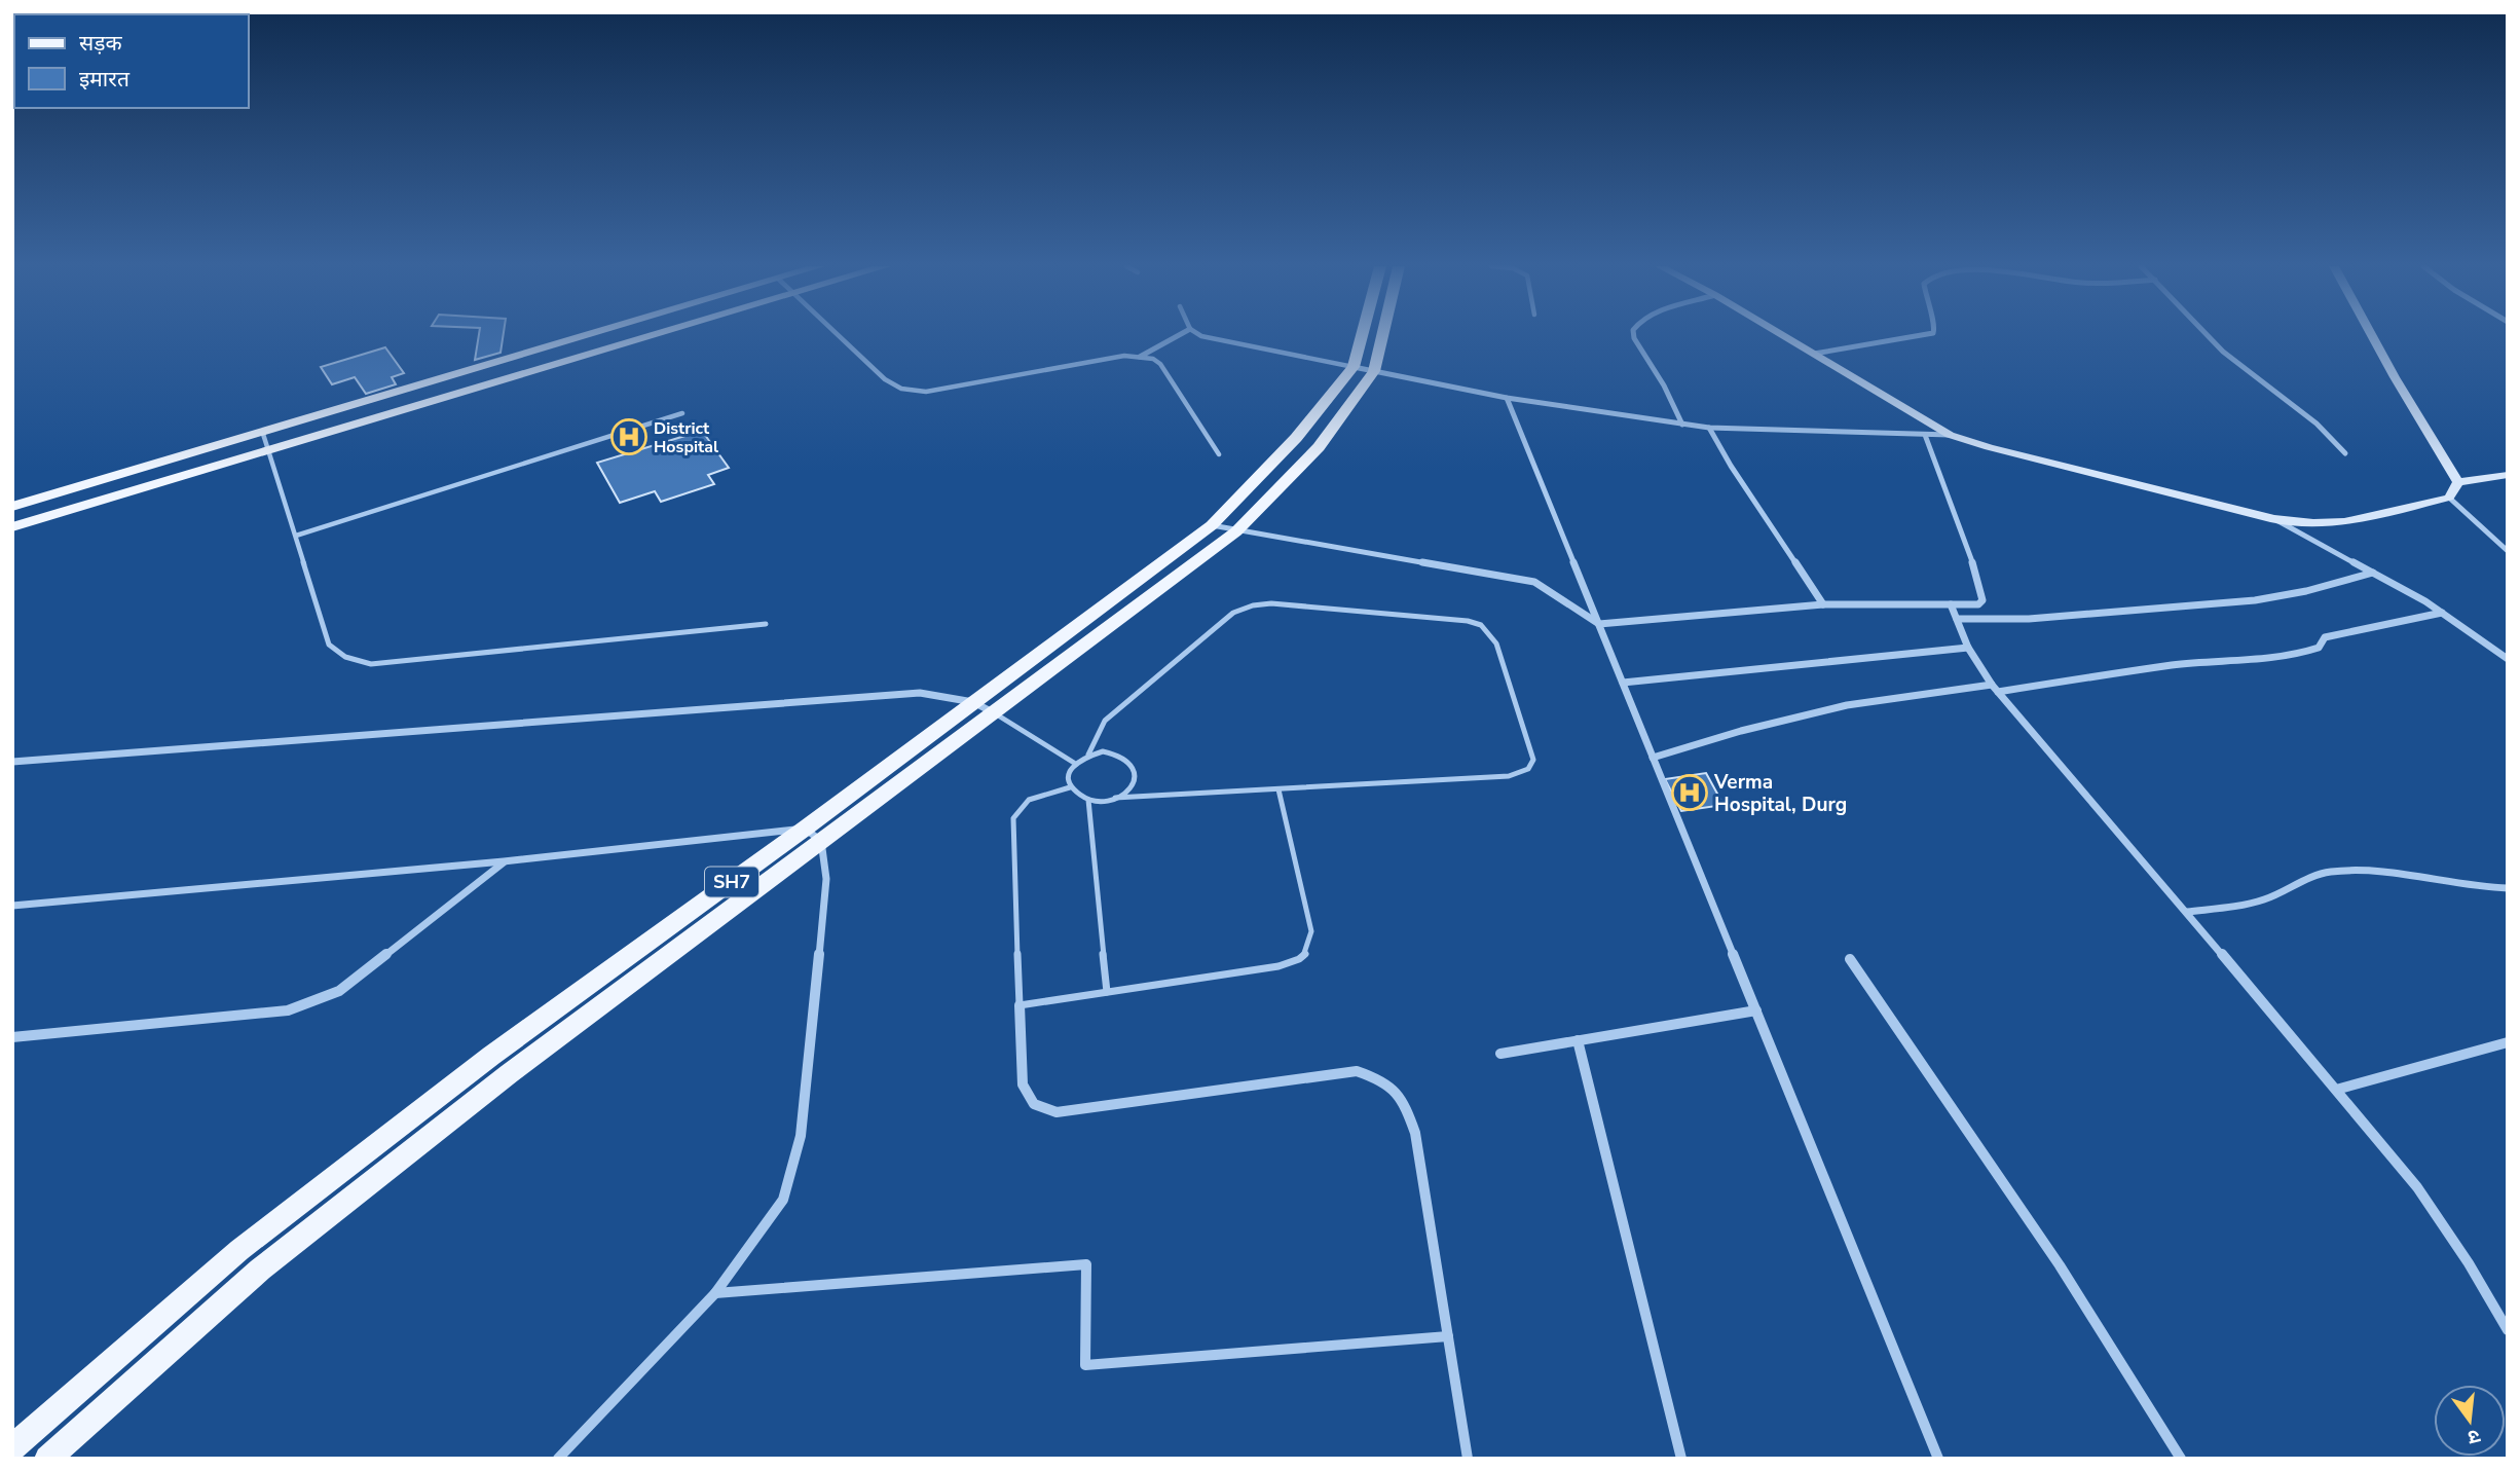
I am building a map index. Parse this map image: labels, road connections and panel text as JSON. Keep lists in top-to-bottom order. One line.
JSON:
{"streets":{"main road":["SH7"]},"places":{"hospital":["District Hospital","Verma Hospital, Durg"]},"legend":["सड़क","इमारत"],"north":"bottom"}
